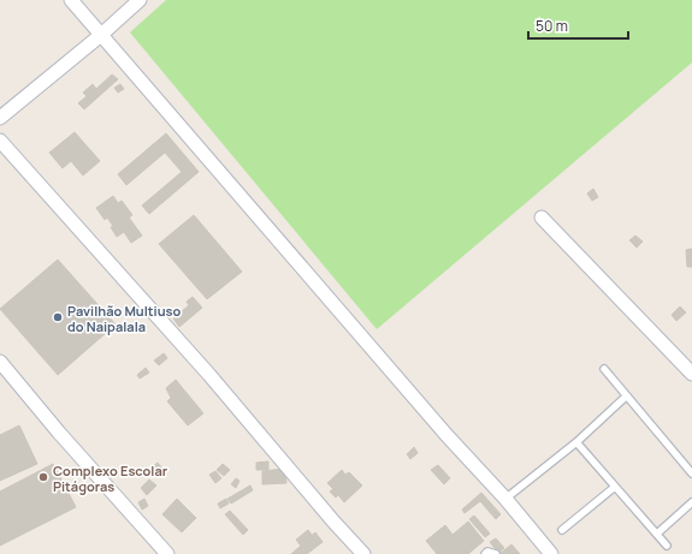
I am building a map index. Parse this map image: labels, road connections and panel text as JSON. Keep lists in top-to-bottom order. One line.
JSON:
{"places":["Pavilhão Multiuso do Naipalala","Complexo Escolar Pitágoras"],"scale_bar":"50 m"}
